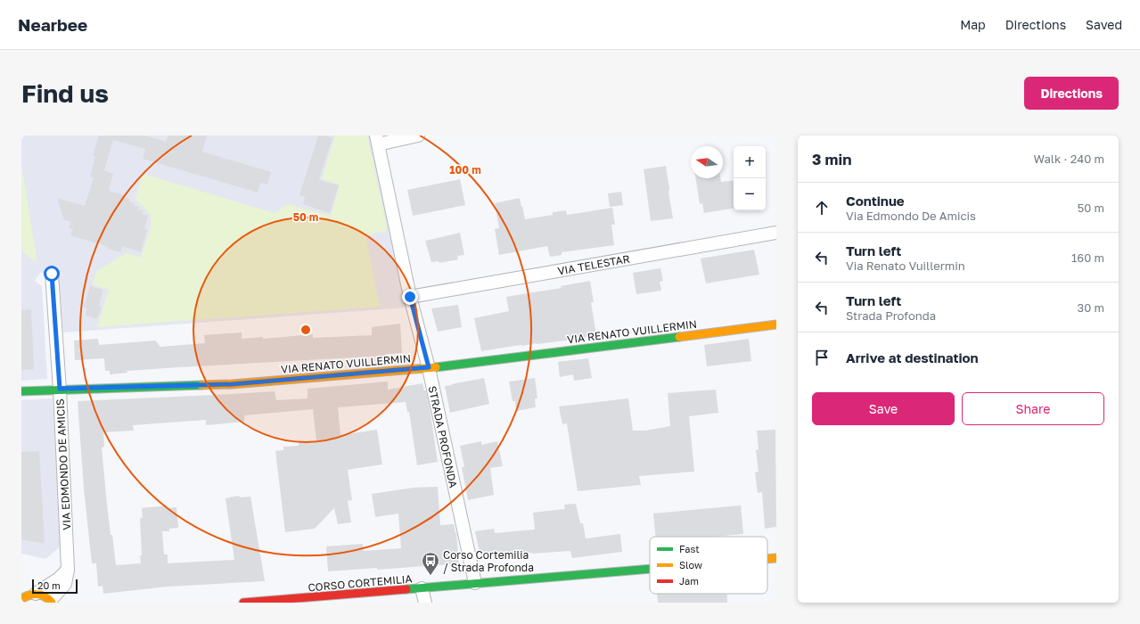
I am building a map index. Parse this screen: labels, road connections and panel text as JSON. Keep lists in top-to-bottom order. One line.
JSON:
{"streets":{"street":["VIA TELESTAR","VIA RENATO VUILLERMIN","STRADA PROFONDA","VIA EDMONDO DE AMICIS","CORSO CORTEMILIA"]},"crossings":[["VIA TELESTAR","STRADA PROFONDA"],["VIA RENATO VUILLERMIN","STRADA PROFONDA"],["VIA RENATO VUILLERMIN","VIA EDMONDO DE AMICIS"],["STRADA PROFONDA","CORSO CORTEMILIA"]],"places":{"bus stop":["Corso Cortemilia / Strada Profonda"]},"legend":["Fast","Slow","Jam"],"scale_bar":"20 m","north":"left","page":{"header":"Nearbee","nav":["Map","Directions","Saved"],"buttons":["Directions",["Save","Share"]],"title":"Find us","heading":["3 min","Walk · 240 m"],"map_buttons":["+","−"],"list":[["Continue","Via Edmondo De Amicis","50 m"],["Turn left","Via Renato Vuillermin","160 m"],["Turn left","Strada Profonda","30 m"],"Arrive at destination"],"scale":"20 m"},"rings":["100 m","50 m"]}
